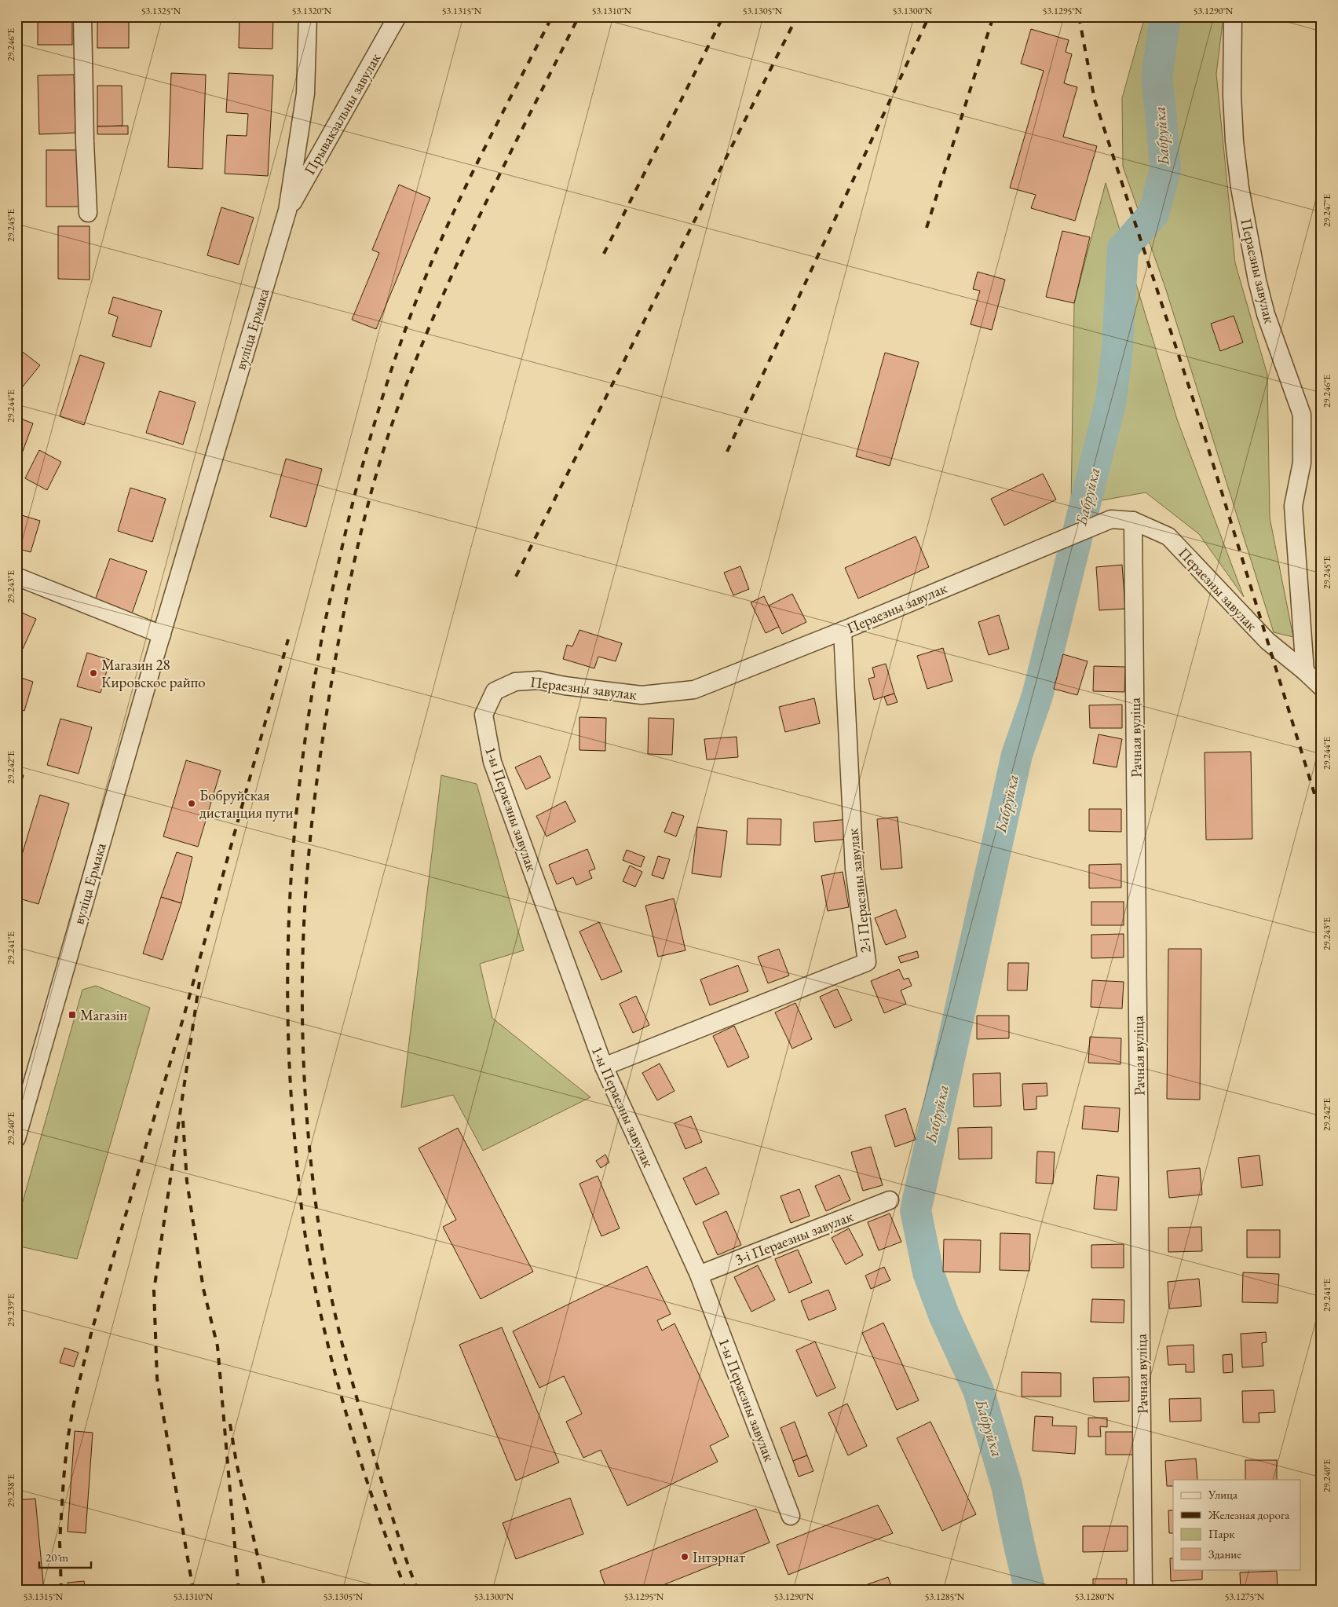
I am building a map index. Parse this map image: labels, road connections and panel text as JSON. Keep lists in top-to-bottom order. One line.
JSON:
{"streets":{"street":["Прывакзальны завулак","Пераезны завулак","вуліца Ермака","Рачная вуліца","1-ы Пераезны завулак","2-і Пераезны завулак","3-і Пераезны завулак"]},"crossings":[["Прывакзальны завулак","вуліца Ермака"],["Пераезны завулак","Рачная вуліца"],["Пераезны завулак","1-ы Пераезны завулак"],["Пераезны завулак","2-і Пераезны завулак"],["1-ы Пераезны завулак","2-і Пераезны завулак"],["1-ы Пераезны завулак","3-і Пераезны завулак"]],"water":["Бабруйка"],"places":{"other":["Магазин 28 Кировское райпо","Бобруйская дистанция пути","Інтэрнат"],"transit":["Магазін"]},"legend":["Улица","Железная дорога","Парк","Здание"],"scale_bar":"20 m","coordinates":["53.1325°N","53.1320°N","53.1315°N","53.1310°N","53.1305°N","53.1300°N","53.1295°N","53.1290°N","29.246°E","29.247°E","29.245°E","29.244°E","29.243°E","29.242°E","29.241°E","29.240°E","29.239°E","29.238°E","53.1285°N","53.1280°N","53.1275°N"]}
